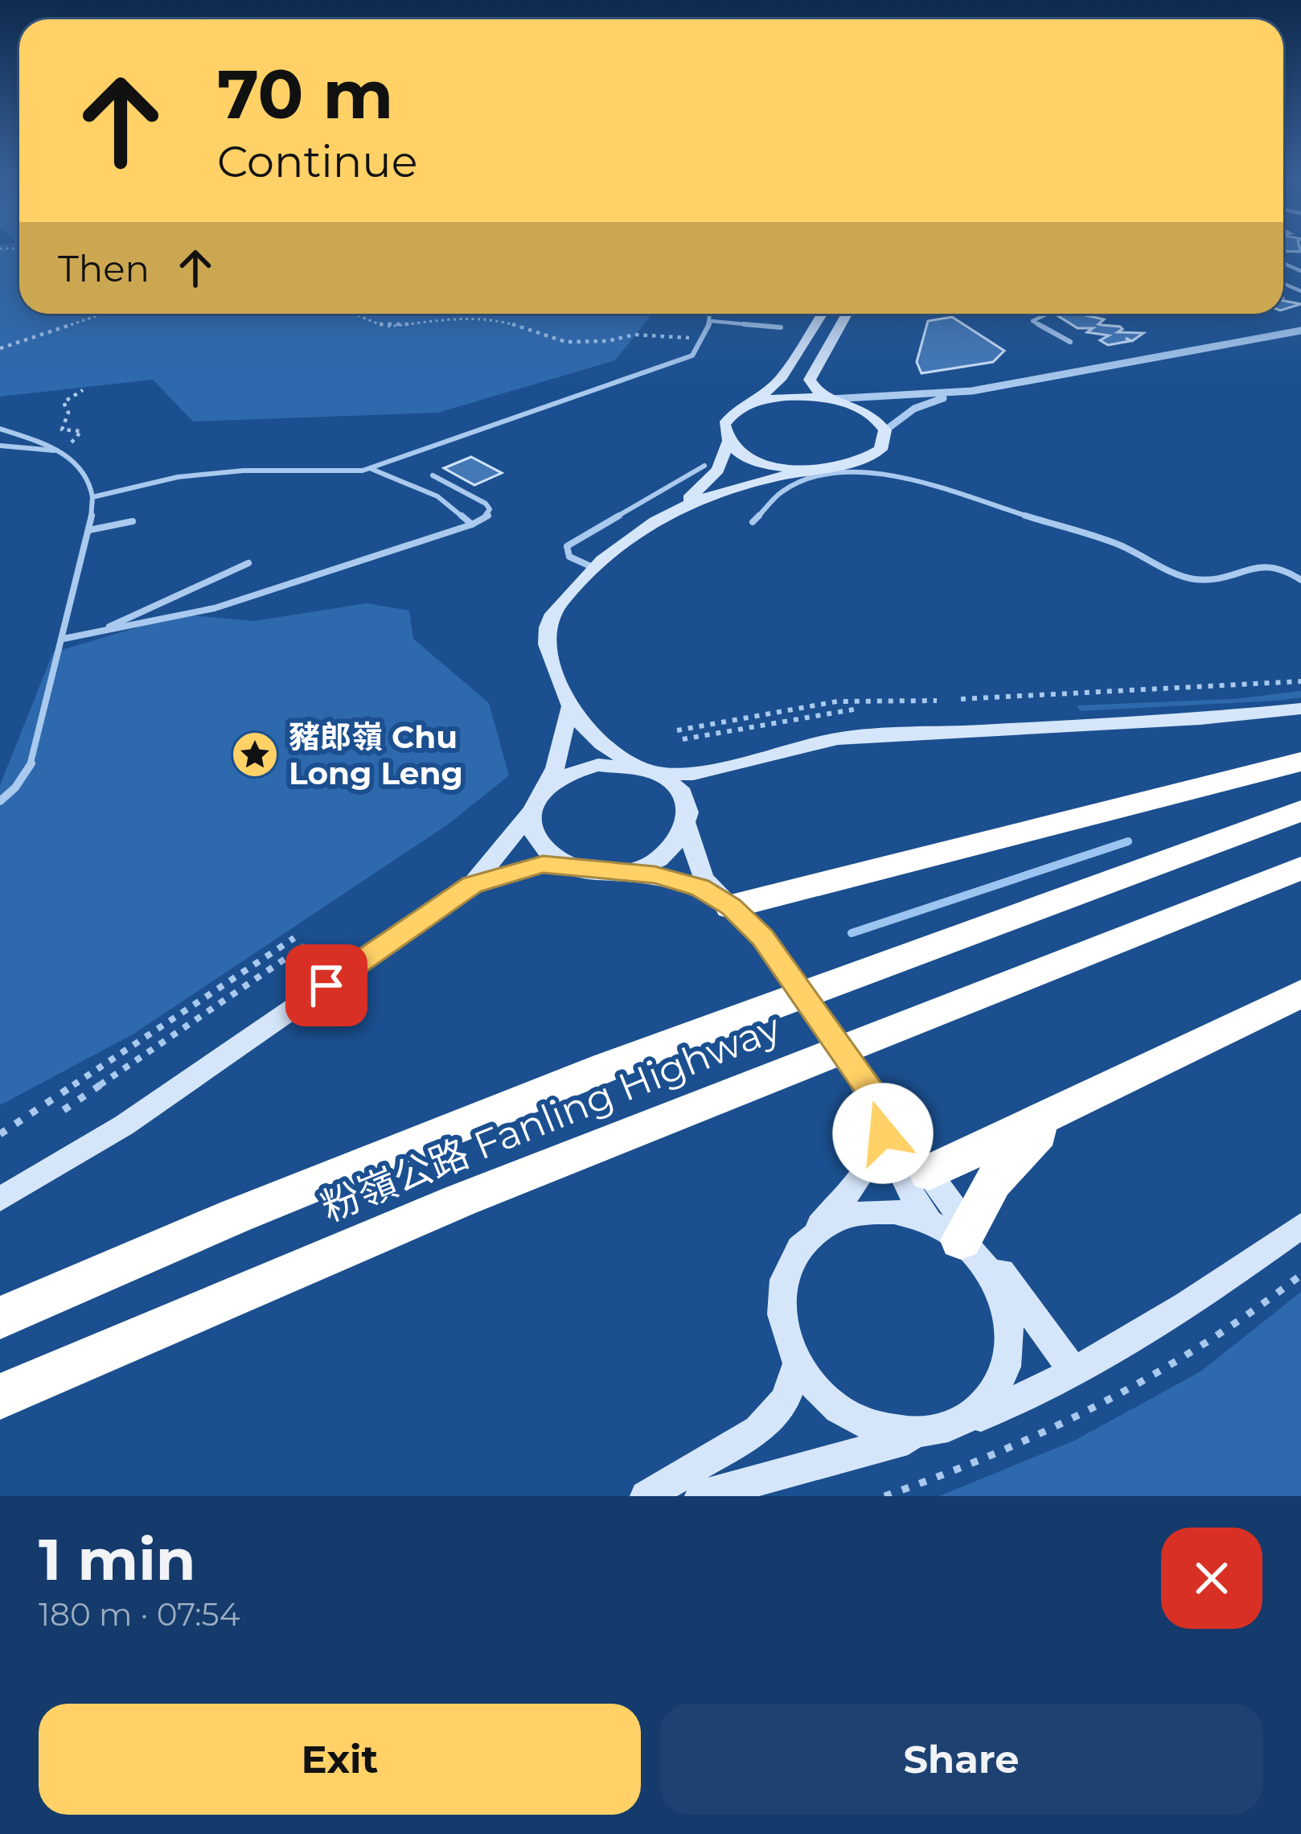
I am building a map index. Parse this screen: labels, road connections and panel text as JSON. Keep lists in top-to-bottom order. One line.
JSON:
{"streets":{"highway":["粉嶺公路 Fanling Highway"]},"places":{"place":["豬郎嶺 Chu Long Leng"]},"page":{"turn":["70 m","Continue"],"then":"Then","heading":["1 min","180 m · 07:54"],"buttons":["Exit","Share"]}}
